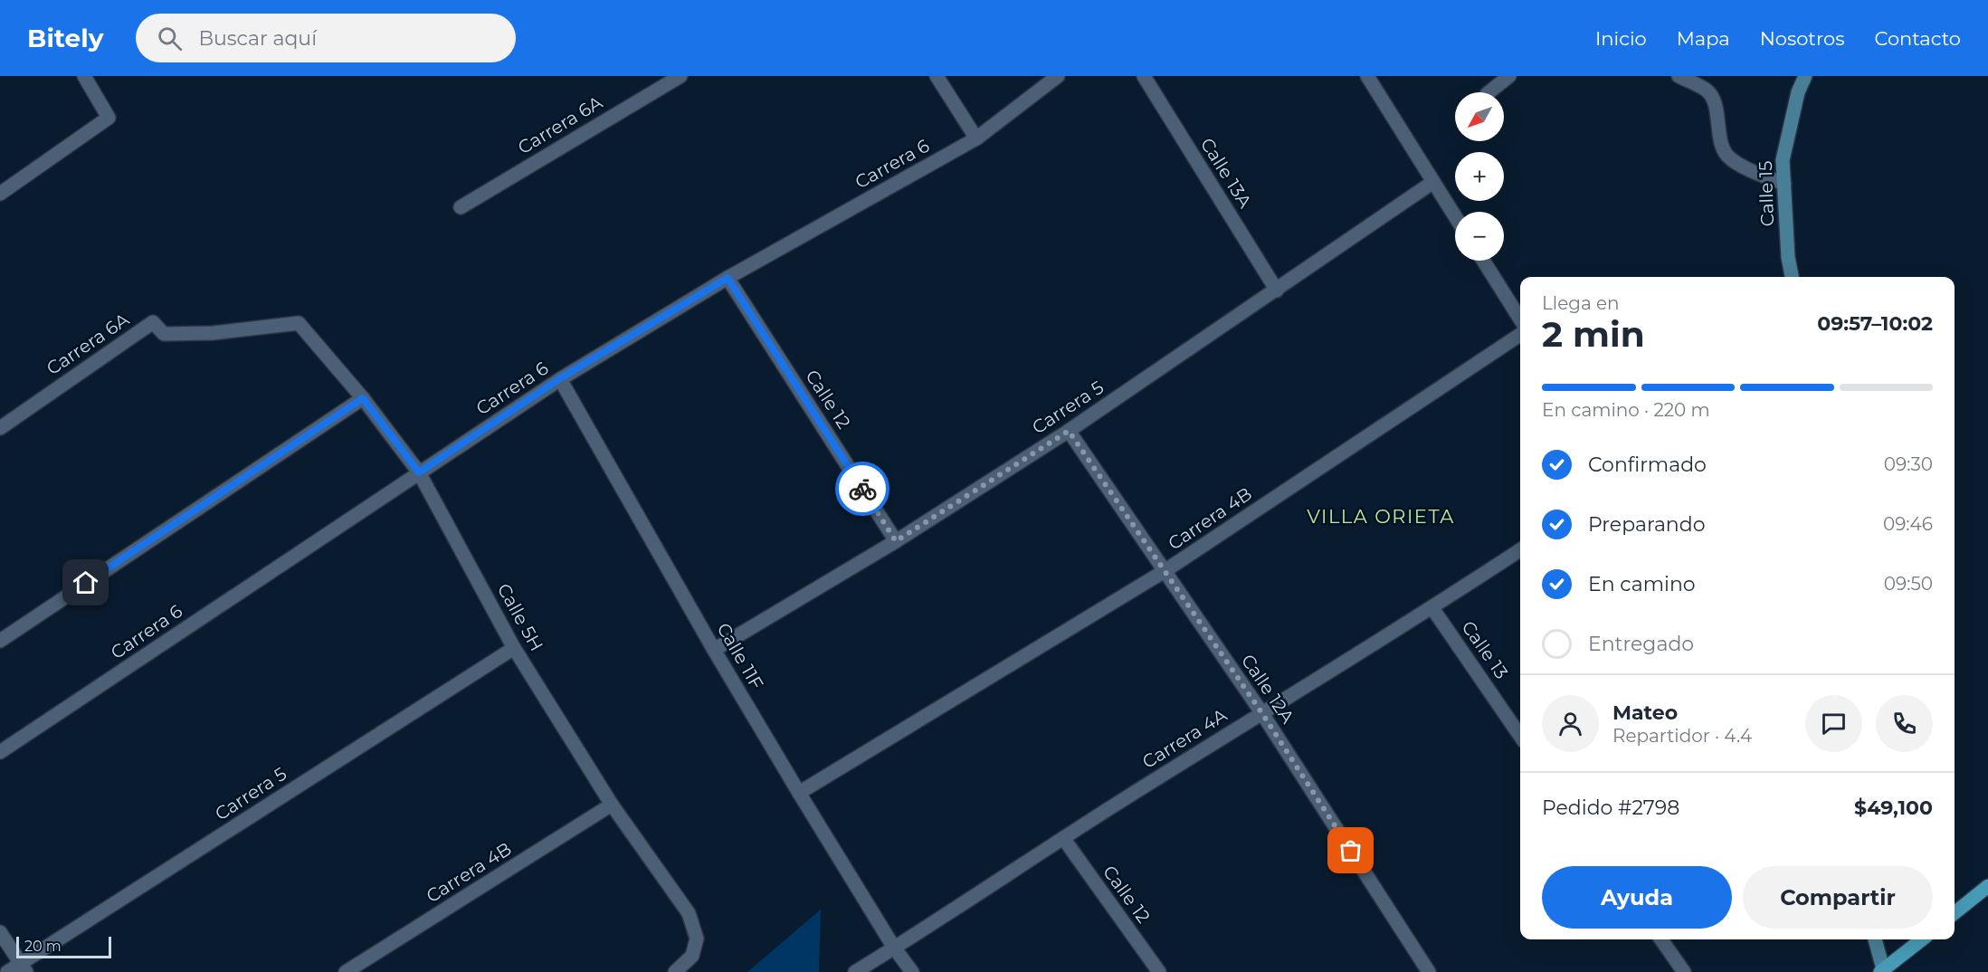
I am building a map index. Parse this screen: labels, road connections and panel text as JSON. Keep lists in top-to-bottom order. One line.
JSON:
{"streets":{"main road":["Calle 15"],"street":["Carrera 6A","Carrera 6","Calle 13A","Calle 12","Carrera 5","Carrera 4B","Calle 5H","Calle 13","Calle 11F","Calle 12A","Carrera 4A"]},"crossings":[["Carrera 6A","Calle 5H"],["Carrera 6","Calle 12"],["Carrera 6","Calle 5H"],["Carrera 6","Calle 11F"],["Calle 13A","Carrera 5"],["Calle 12","Carrera 5"],["Calle 12","Carrera 4A"],["Carrera 5","Calle 5H"],["Carrera 5","Calle 11F"],["Carrera 5","Calle 12A"],["Carrera 4B","Calle 5H"],["Carrera 4B","Calle 11F"],["Carrera 4B","Calle 12A"],["Calle 13","Carrera 4A"],["Calle 11F","Carrera 4A"],["Calle 12A","Carrera 4A"]],"districts":["VILLA ORIETA"],"scale_bar":"20 m","north":"bottom left","page":{"header":"Bitely","search":"Buscar aquí","nav":["Inicio","Mapa","Nosotros","Contacto"],"map_buttons":["+","−"],"heading":["2 min","Llega en","09:57–10:02"],"panel":["Mateo","Repartidor · 4.4","Pedido #2798","$49,100"],"bar":"En camino · 220 m","list":[["Confirmado","09:30"],["Preparando","09:46"],["En camino","09:50"],"Entregado"],"buttons":["Ayuda","Compartir"],"scale":"20 m"}}
